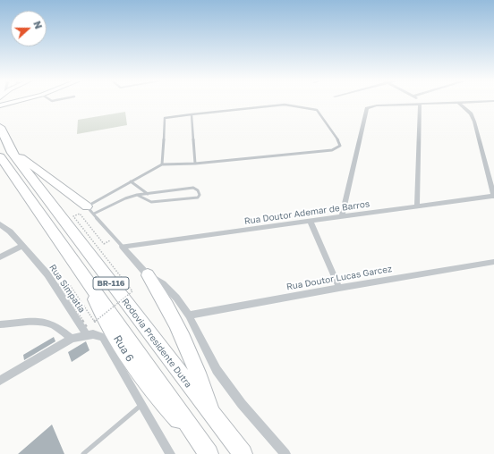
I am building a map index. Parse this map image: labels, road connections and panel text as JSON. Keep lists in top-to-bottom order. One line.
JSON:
{"streets":{"highway":["BR-116","Rodovia Presidente Dutra"],"street":["Rua Doutor Ademar de Barros","Rua Doutor Lucas Garcez","Rua Simpatia","Rua 6"]},"crossings":[["Rua Simpatia","Rua 6"]],"north":"right"}
